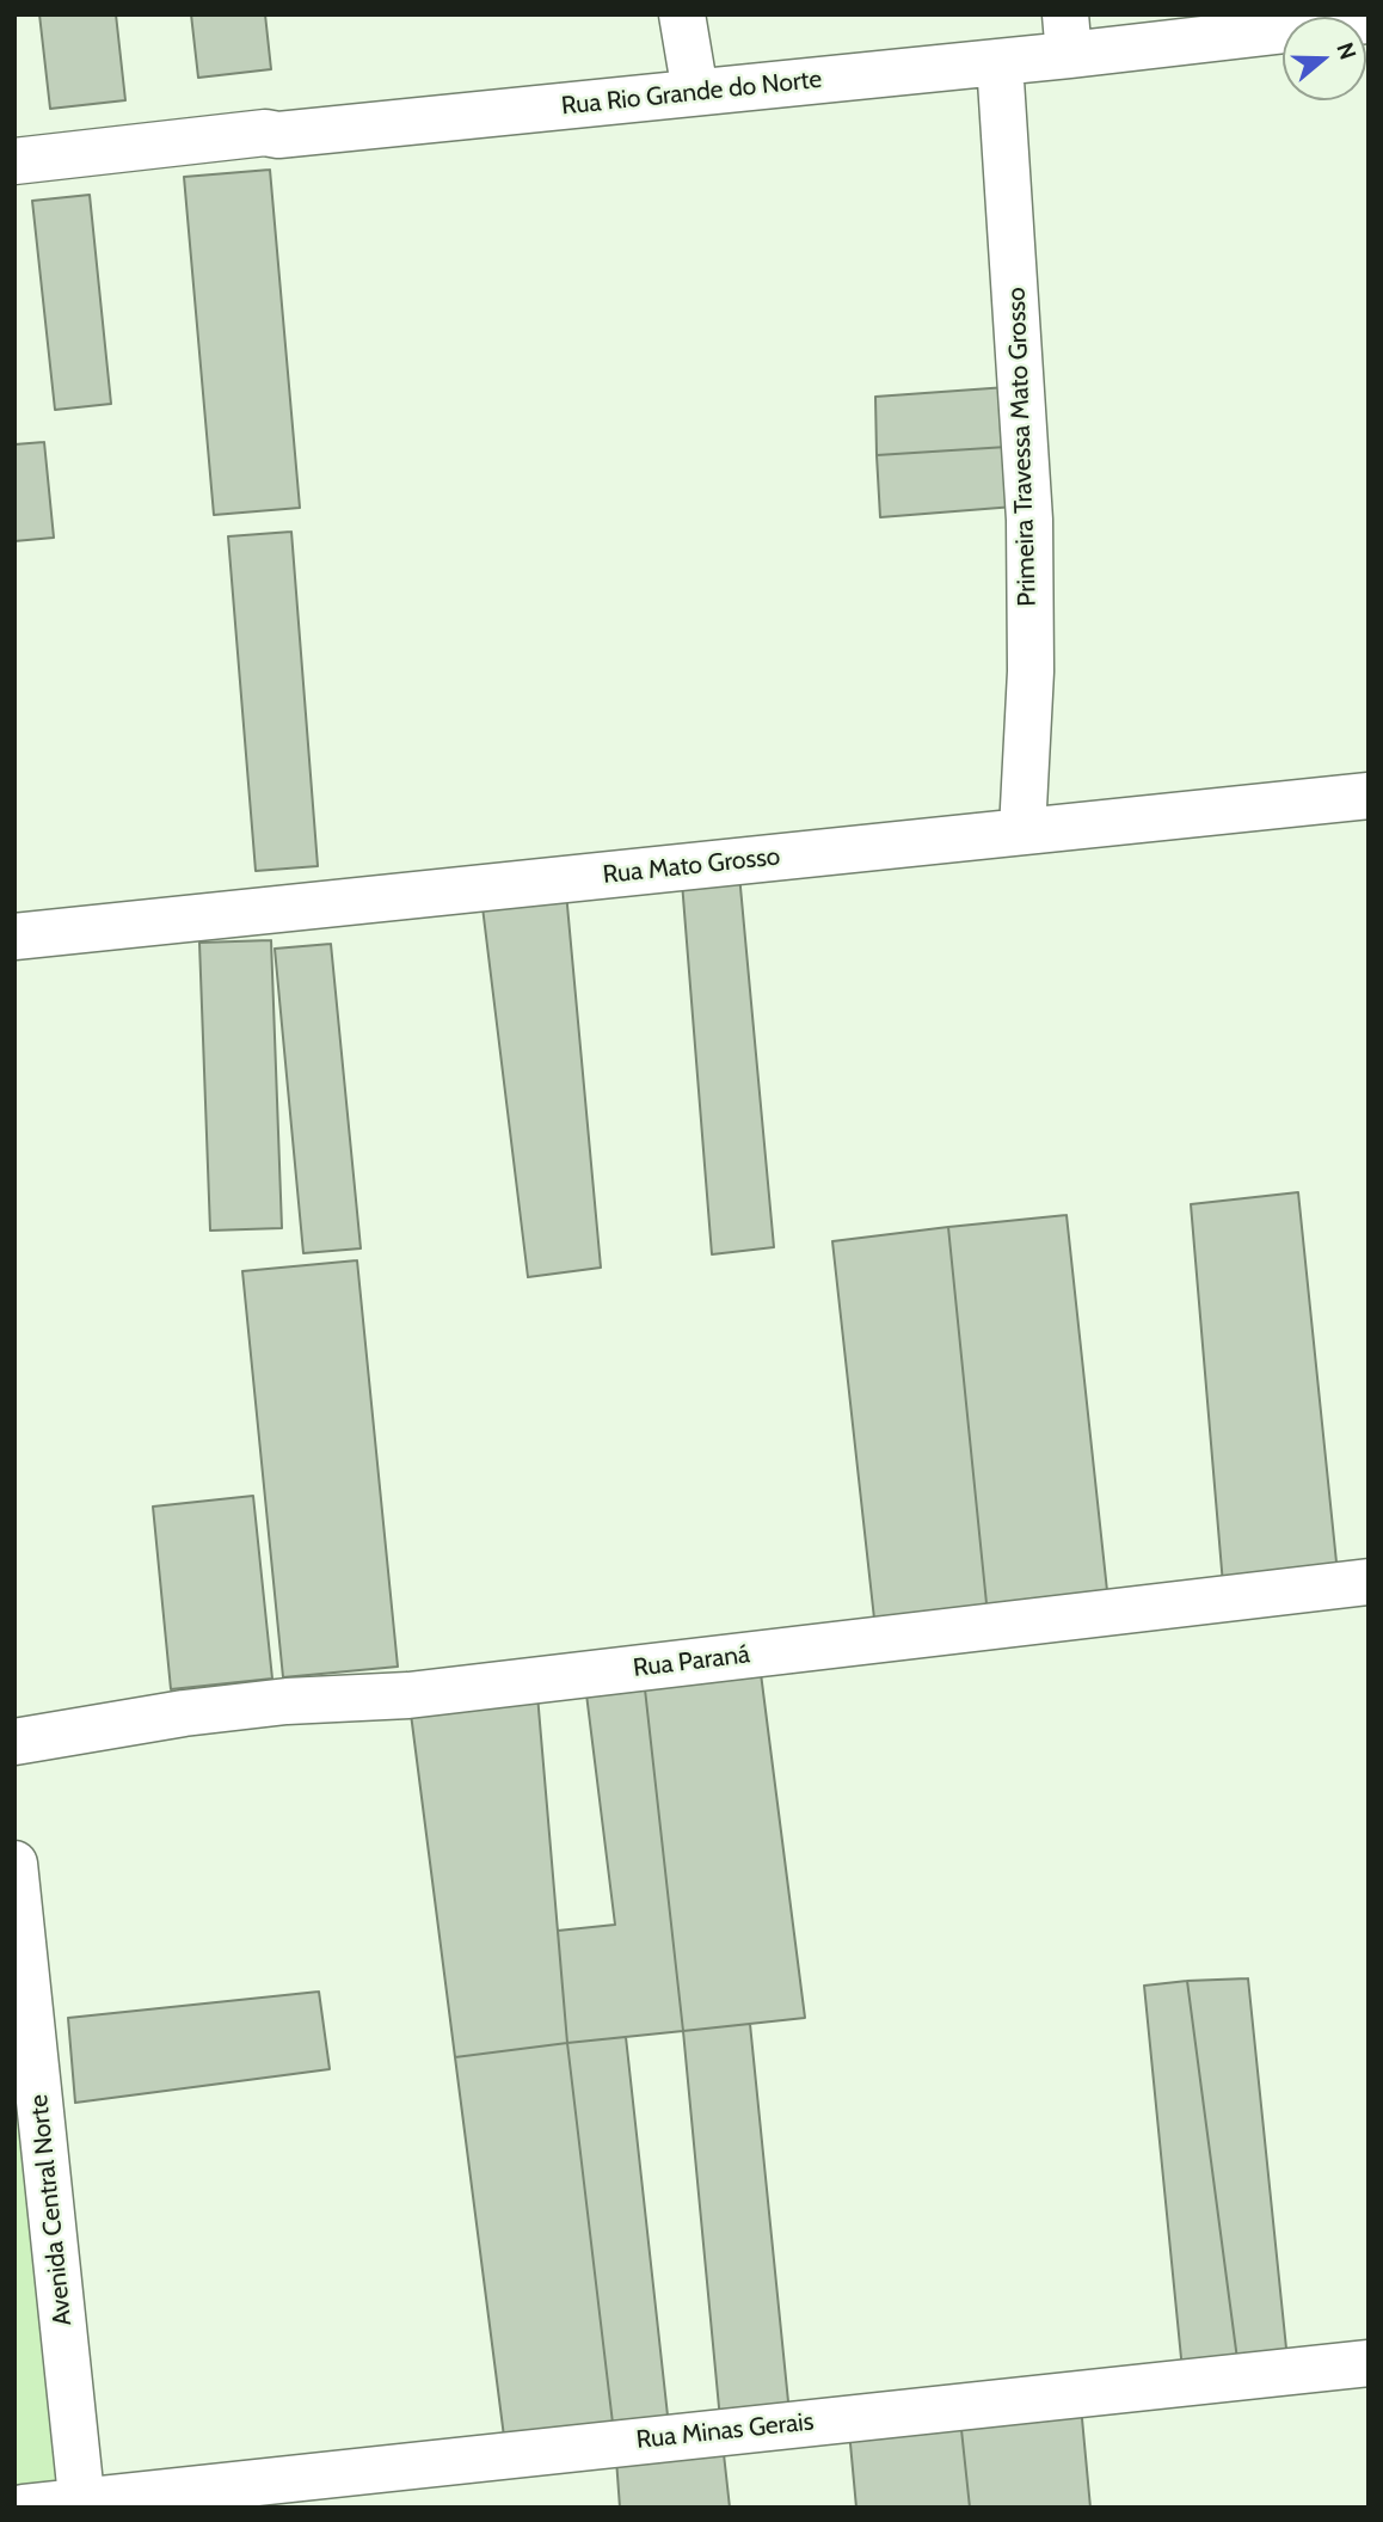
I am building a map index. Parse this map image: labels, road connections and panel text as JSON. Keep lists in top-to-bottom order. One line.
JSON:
{"streets":{"street":["Rua Rio Grande do Norte","Primeira Travessa Mato Grosso","Rua Mato Grosso","Rua Paraná","Avenida Central Norte","Rua Minas Gerais"]},"crossings":[["Rua Rio Grande do Norte","Primeira Travessa Mato Grosso"],["Primeira Travessa Mato Grosso","Rua Mato Grosso"],["Avenida Central Norte","Rua Minas Gerais"]],"north":"right"}
